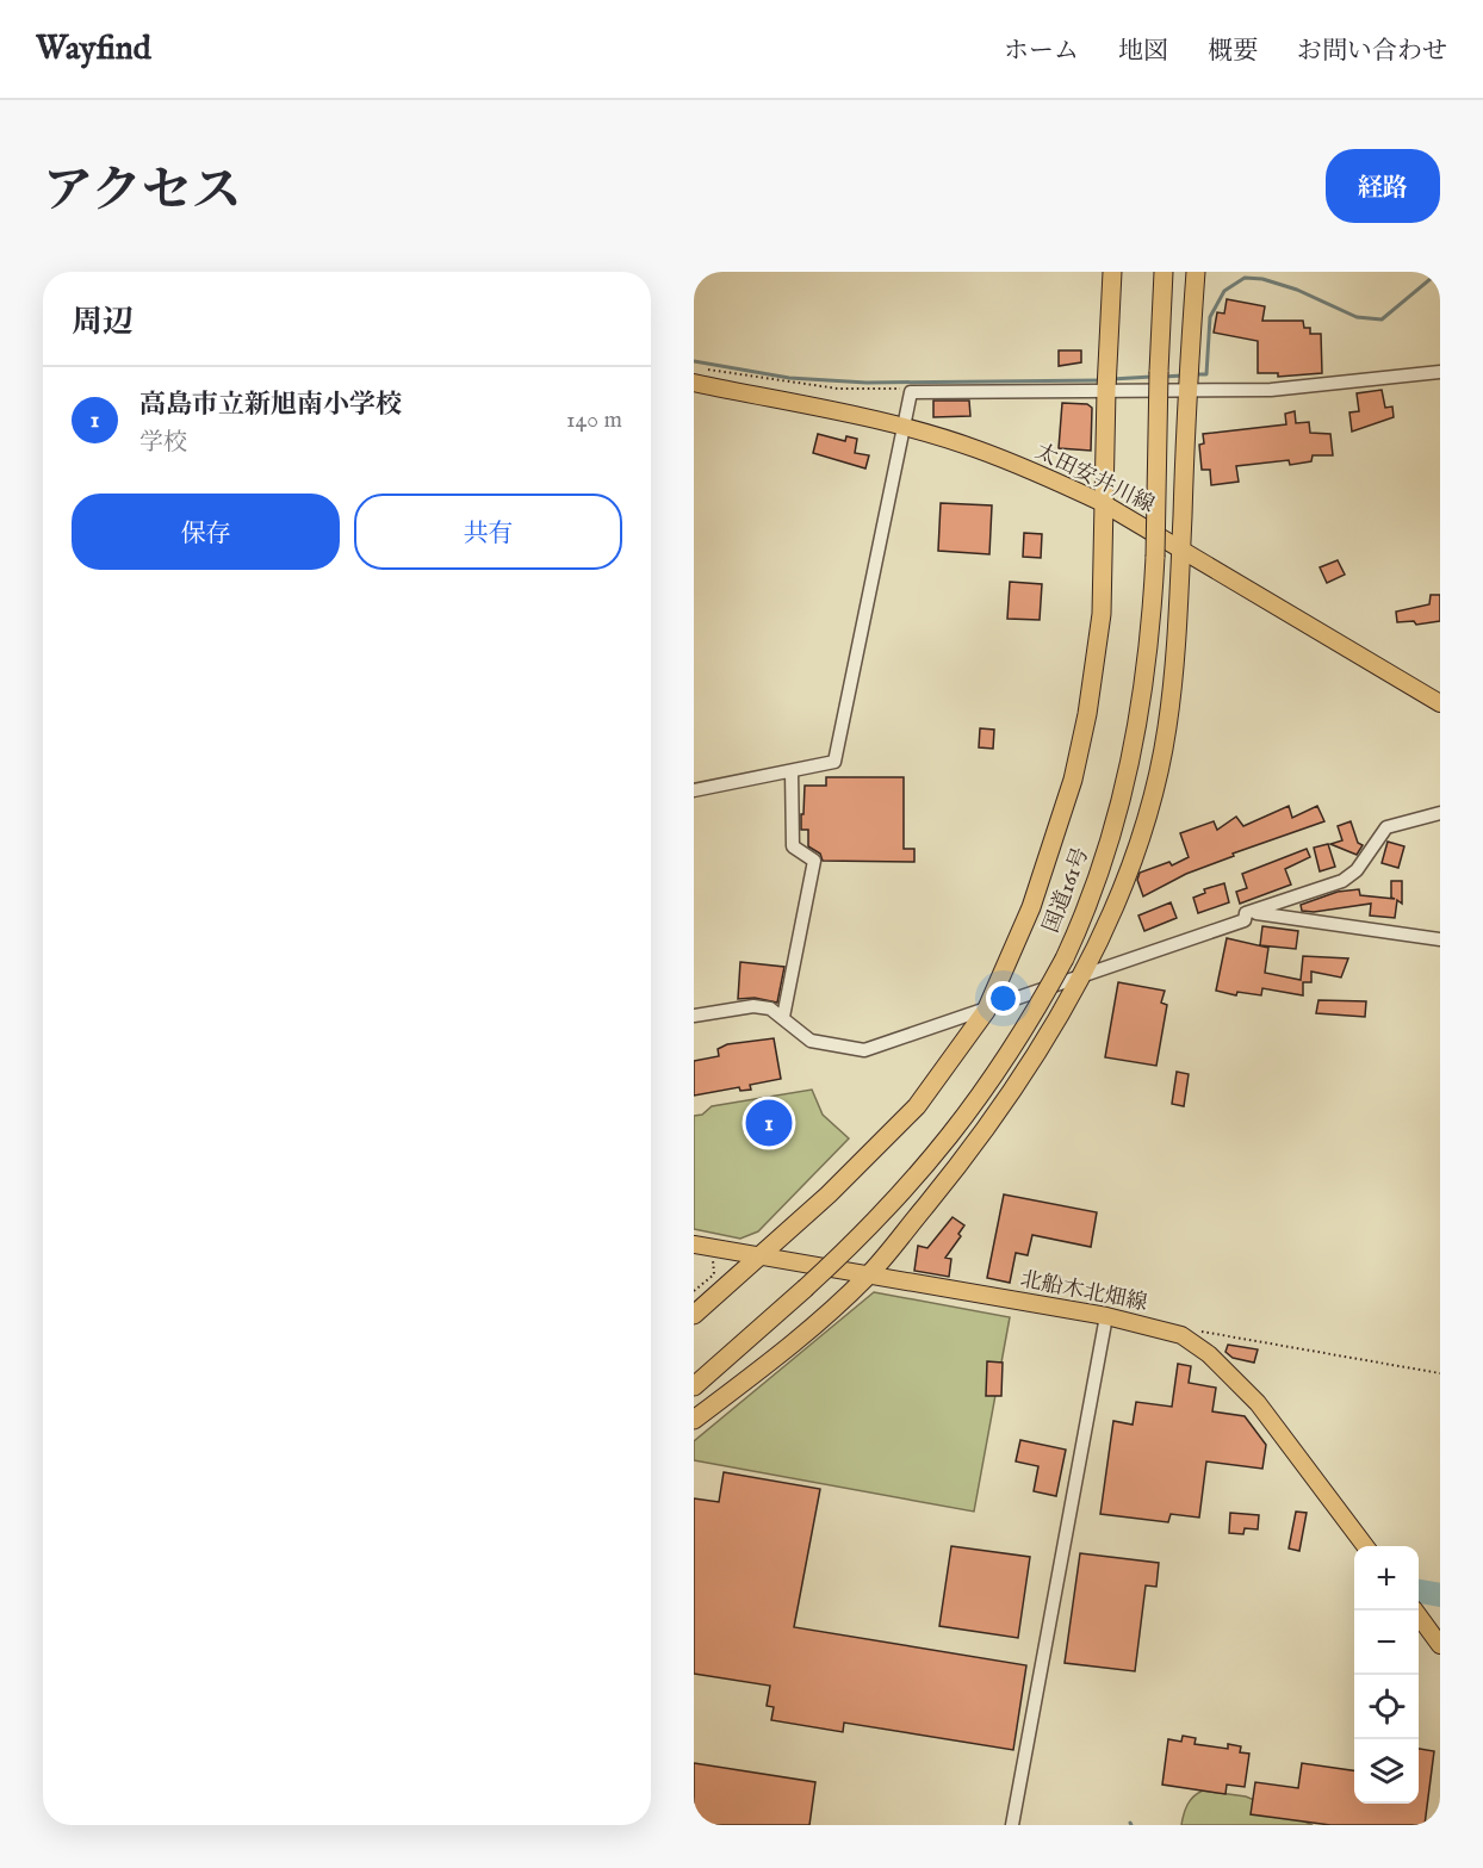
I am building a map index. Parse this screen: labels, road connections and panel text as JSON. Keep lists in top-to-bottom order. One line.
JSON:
{"streets":{"highway":["国道161号"],"main road":["太田安井川線","北船木北畑線"]},"page":{"header":"Wayfind","nav":["ホーム","地図","概要","お問い合わせ"],"title":"アクセス","buttons":["経路",["保存","共有"]],"heading":"周辺","list":[{"mark":"1","name":"高島市立新旭南小学校","note":"学校","value":"140 m"}],"pins":"1","map_buttons":["+","−"]}}
